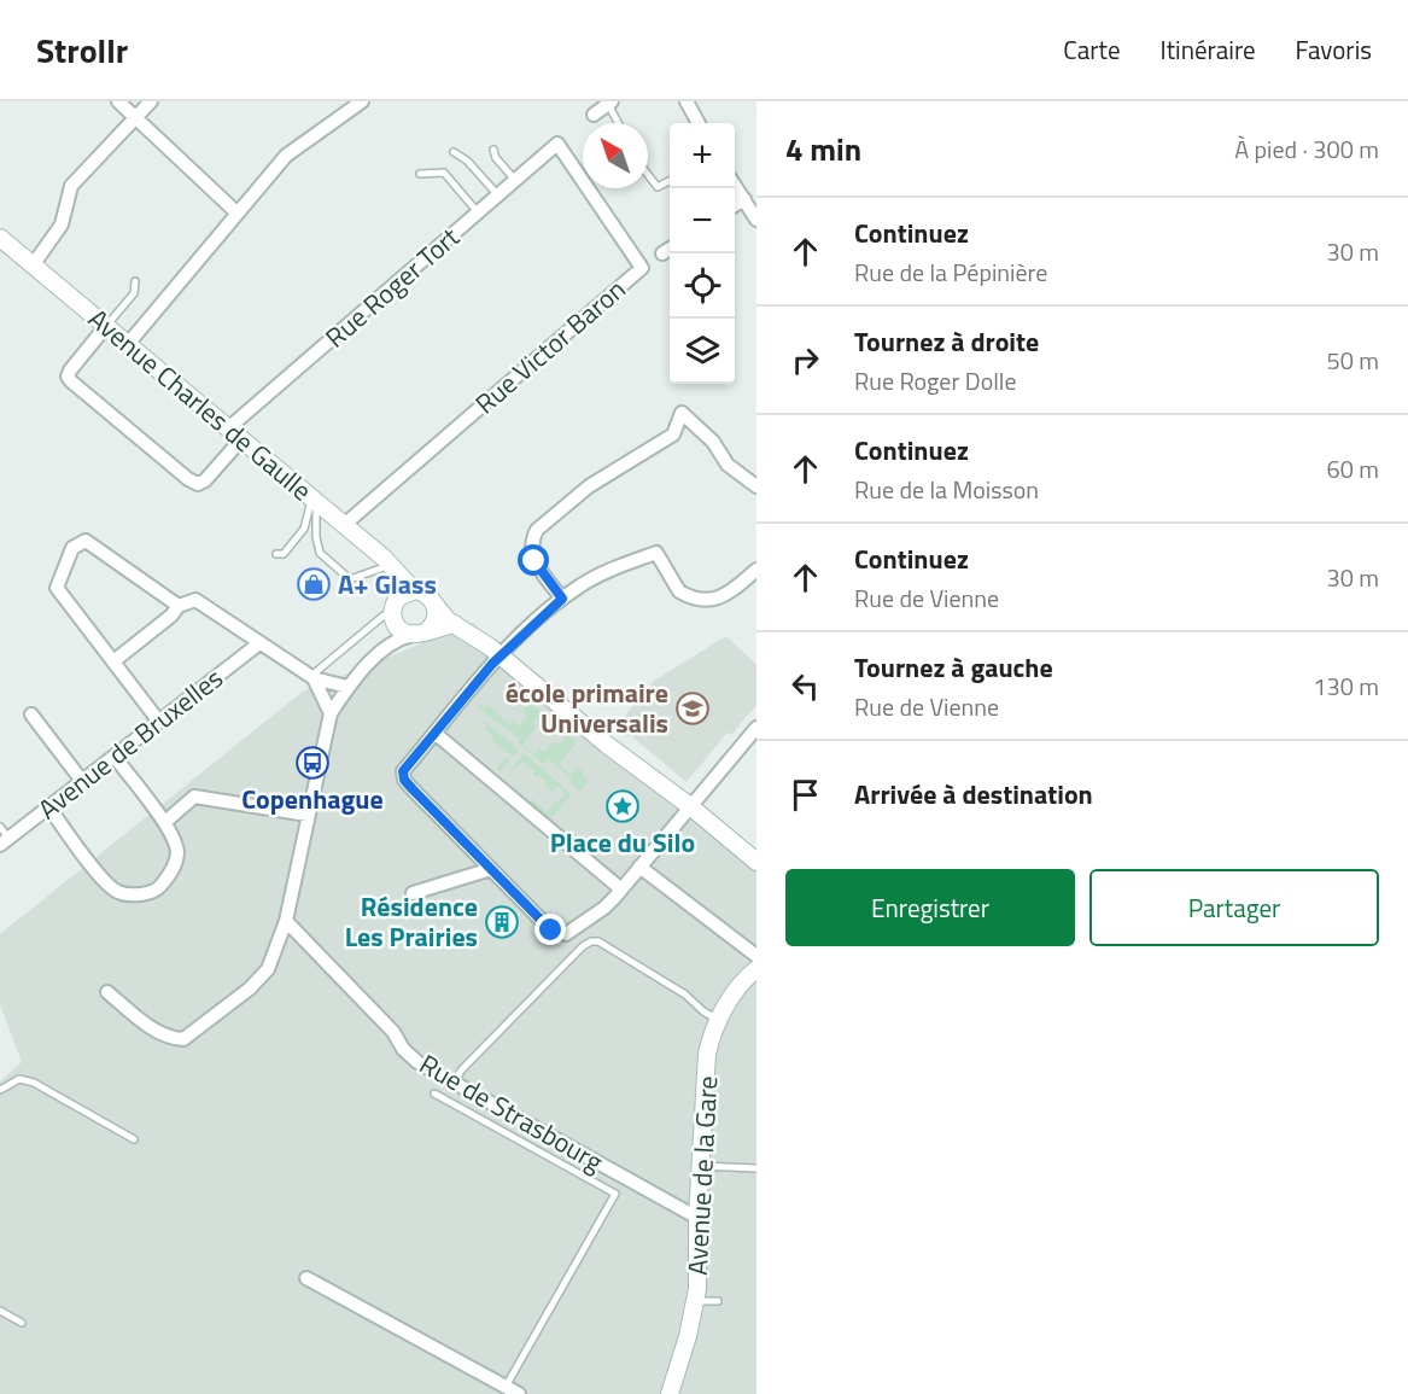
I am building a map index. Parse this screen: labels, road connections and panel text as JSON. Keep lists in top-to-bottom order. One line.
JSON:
{"streets":{"street":["Rue Roger Tort","Rue Victor Baron","Avenue Charles de Gaulle","Avenue de Bruxelles","Rue de Strasbourg","Avenue de la Gare"]},"crossings":[["Rue Roger Tort","Rue Victor Baron"],["Rue Roger Tort","Avenue Charles de Gaulle"],["Rue Victor Baron","Avenue Charles de Gaulle"],["Rue de Strasbourg","Avenue de la Gare"]],"places":{"shop":["A+ Glass"],"school or university":["école primaire Universalis"],"bus stop":["Copenhague"],"place":["Place du Silo"],"building":["Résidence Les Prairies"]},"north":"top left","page":{"header":"Strollr","nav":["Carte","Itinéraire","Favoris"],"heading":["4 min","À pied · 300 m"],"map_buttons":["+","−"],"list":[["Continuez","Rue de la Pépinière","30 m"],["Tournez à droite","Rue Roger Dolle","50 m"],["Continuez","Rue de la Moisson","60 m"],["Continuez","Rue de Vienne","30 m"],["Tournez à gauche","Rue de Vienne","130 m"],"Arrivée à destination"],"buttons":["Enregistrer","Partager"]}}
